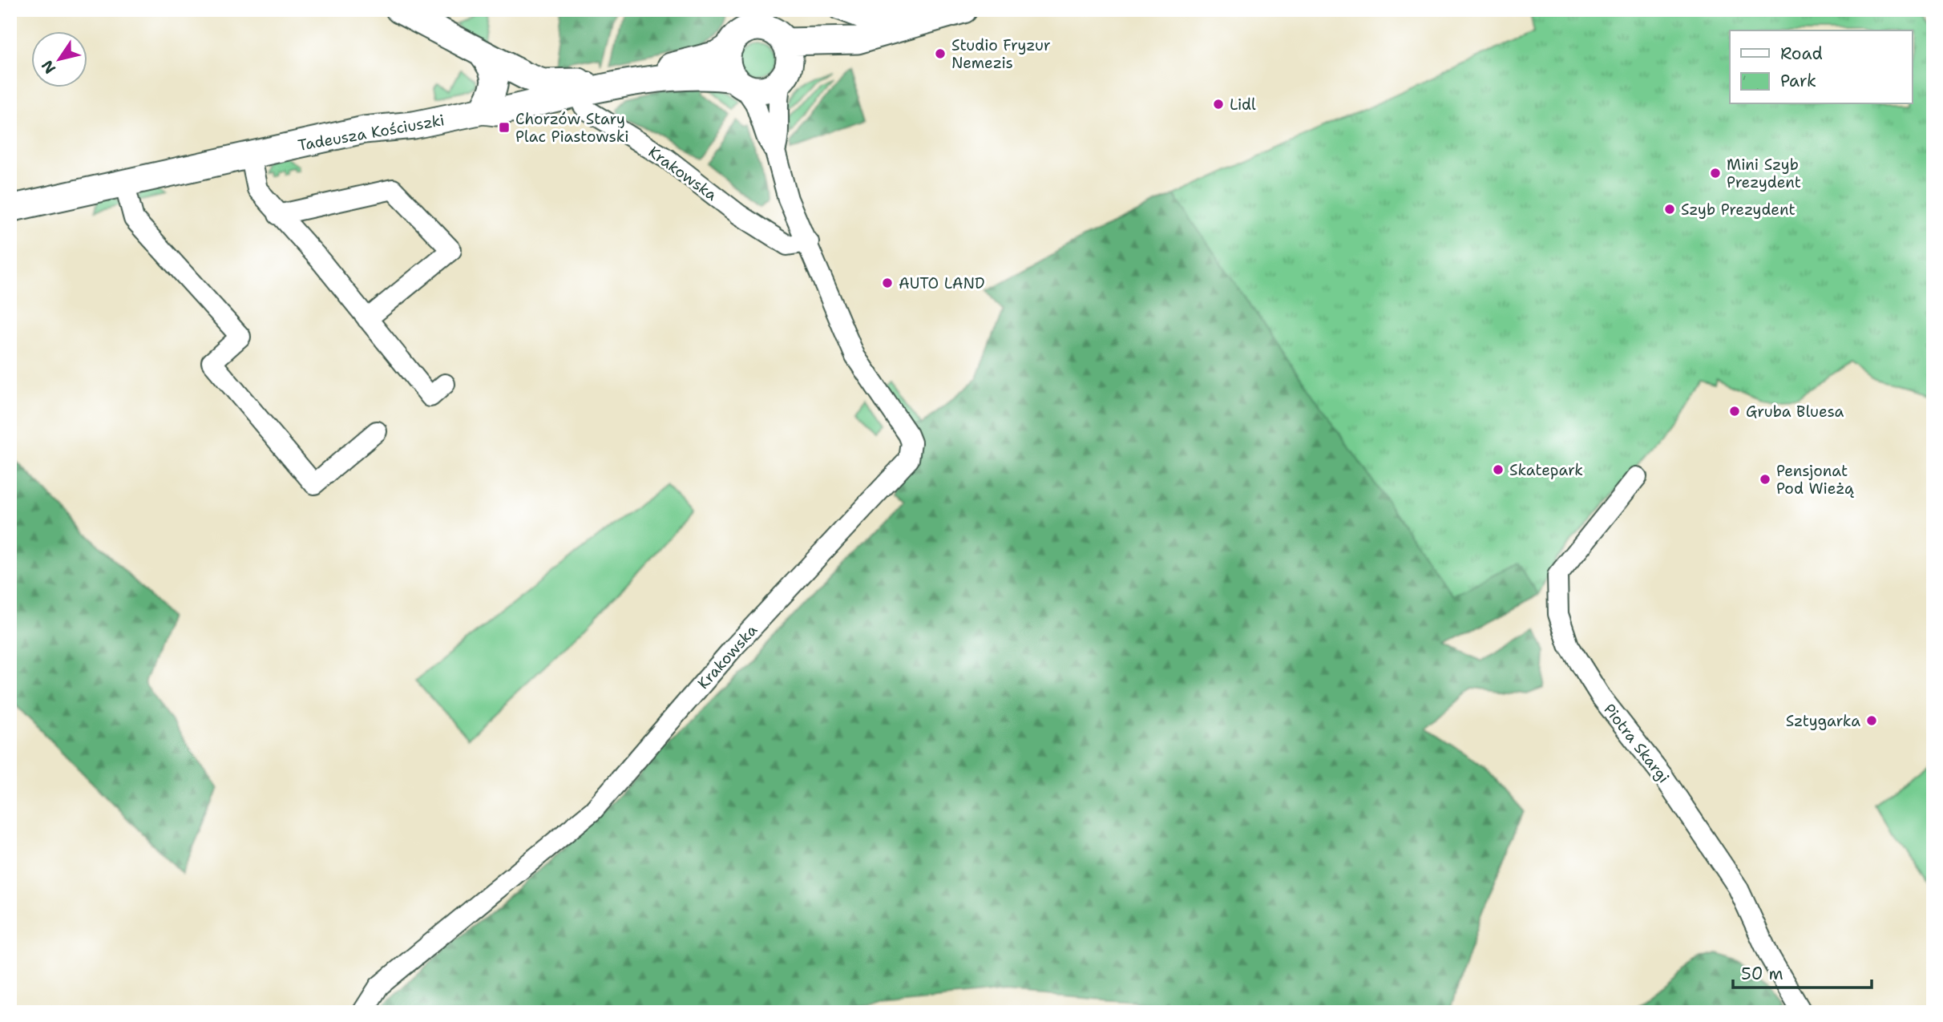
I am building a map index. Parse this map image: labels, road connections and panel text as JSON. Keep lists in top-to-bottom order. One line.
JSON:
{"streets":{"street":["Tadeusza Kościuszki","Krakowska","Piotra Skargi"]},"crossings":[["Tadeusza Kościuszki","Krakowska"]],"places":{"other":["Studio Fryzur Nemezis","Lidl","Mini Szyb Prezydent","Szyb Prezydent","AUTO LAND","Gruba Bluesa","Skatepark","Pensjonat Pod Wieżą","Sztygarka"],"transit":["Chorzów Stary Plac Piastowski"]},"legend":["Road","Park"],"scale_bar":"50 m","north":"bottom left"}
